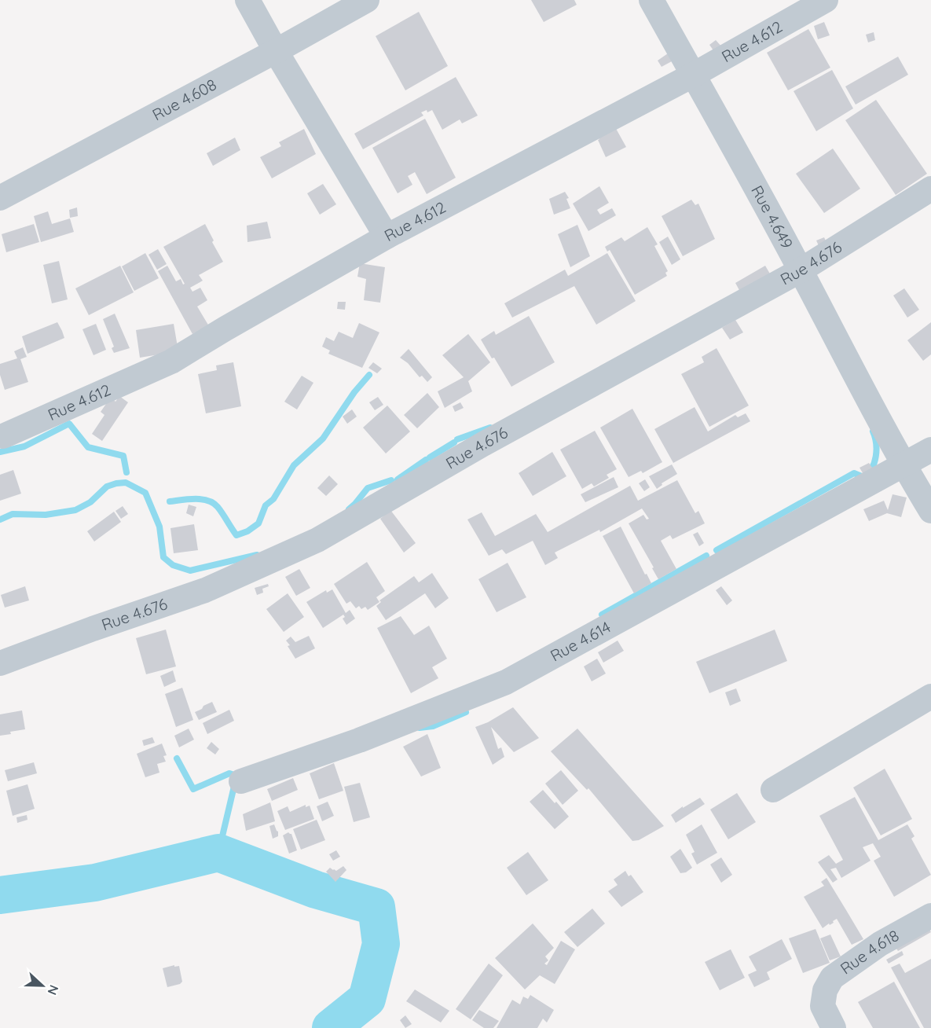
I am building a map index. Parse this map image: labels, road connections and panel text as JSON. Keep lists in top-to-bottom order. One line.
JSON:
{"streets":{"street":["Rue 4.612","Rue 4.608","Rue 4.649","Rue 4.676","Rue 4.614","Rue 4.618"]},"crossings":[["Rue 4.612","Rue 4.649"],["Rue 4.649","Rue 4.676"],["Rue 4.649","Rue 4.614"]],"north":"right"}
